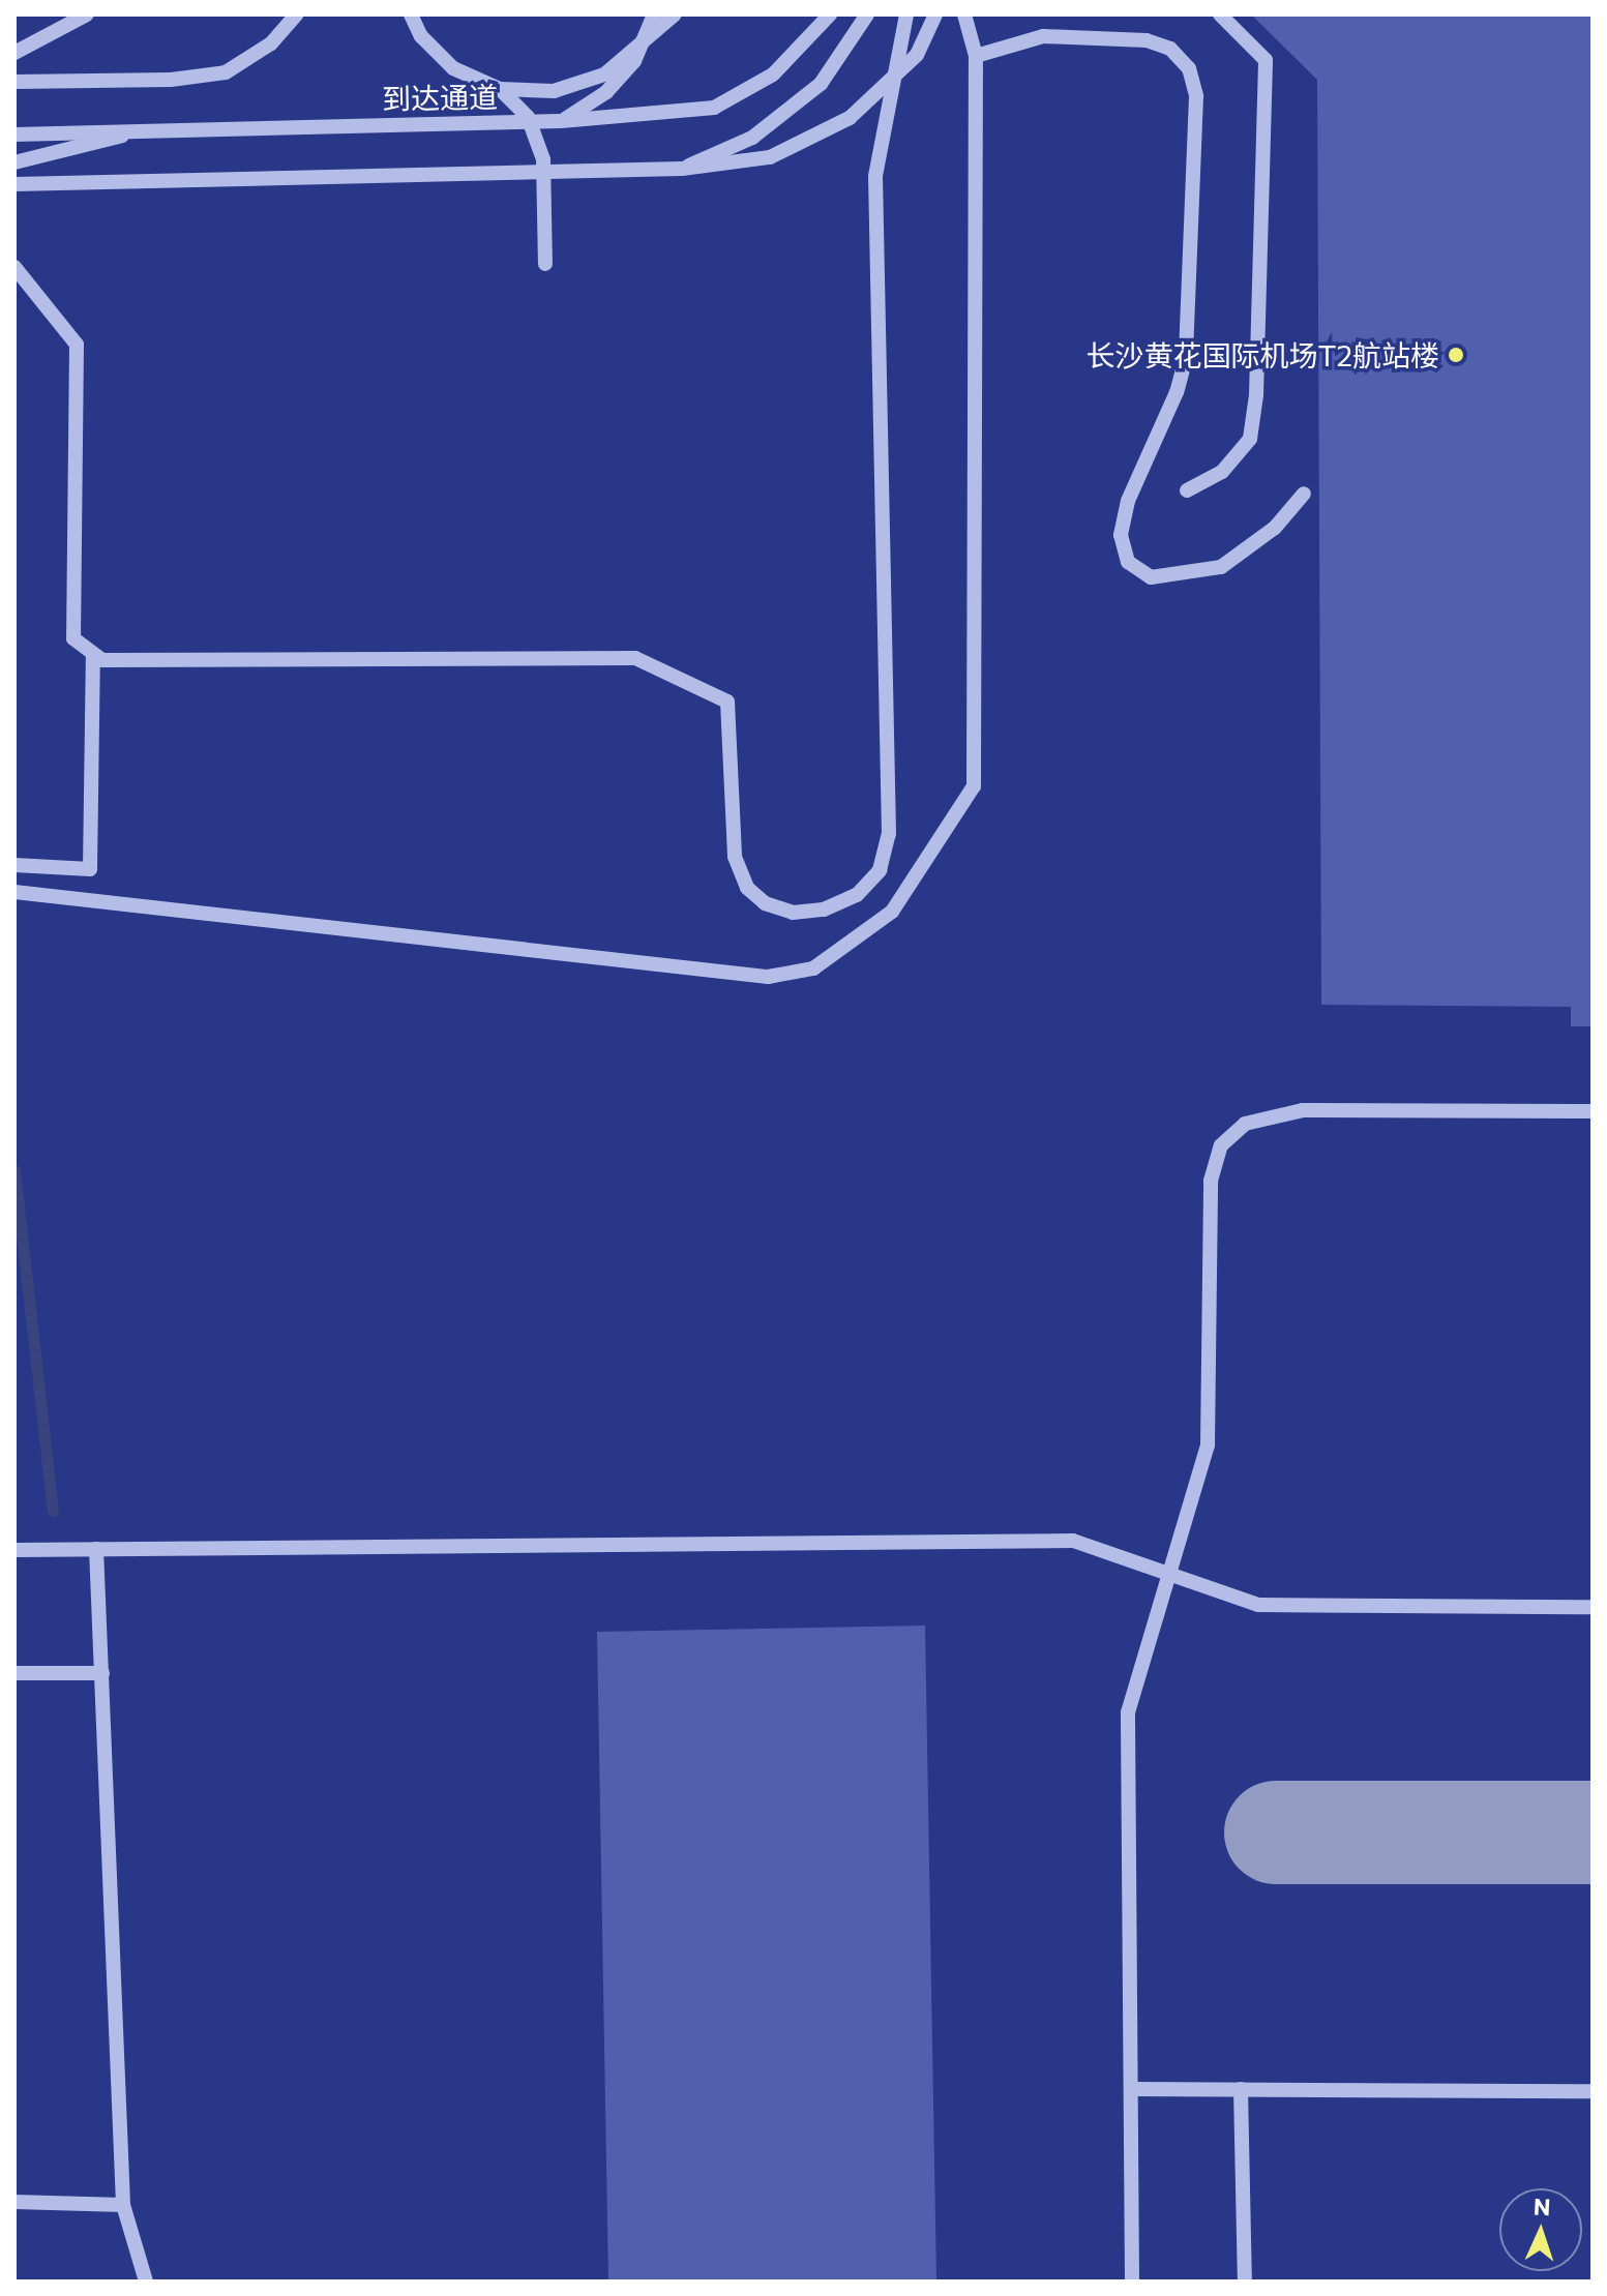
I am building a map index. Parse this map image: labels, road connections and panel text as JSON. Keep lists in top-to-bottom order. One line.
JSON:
{"streets":{"street":["到达通道"]},"places":["长沙黄花国际机场T2航站楼"],"north":"top"}
